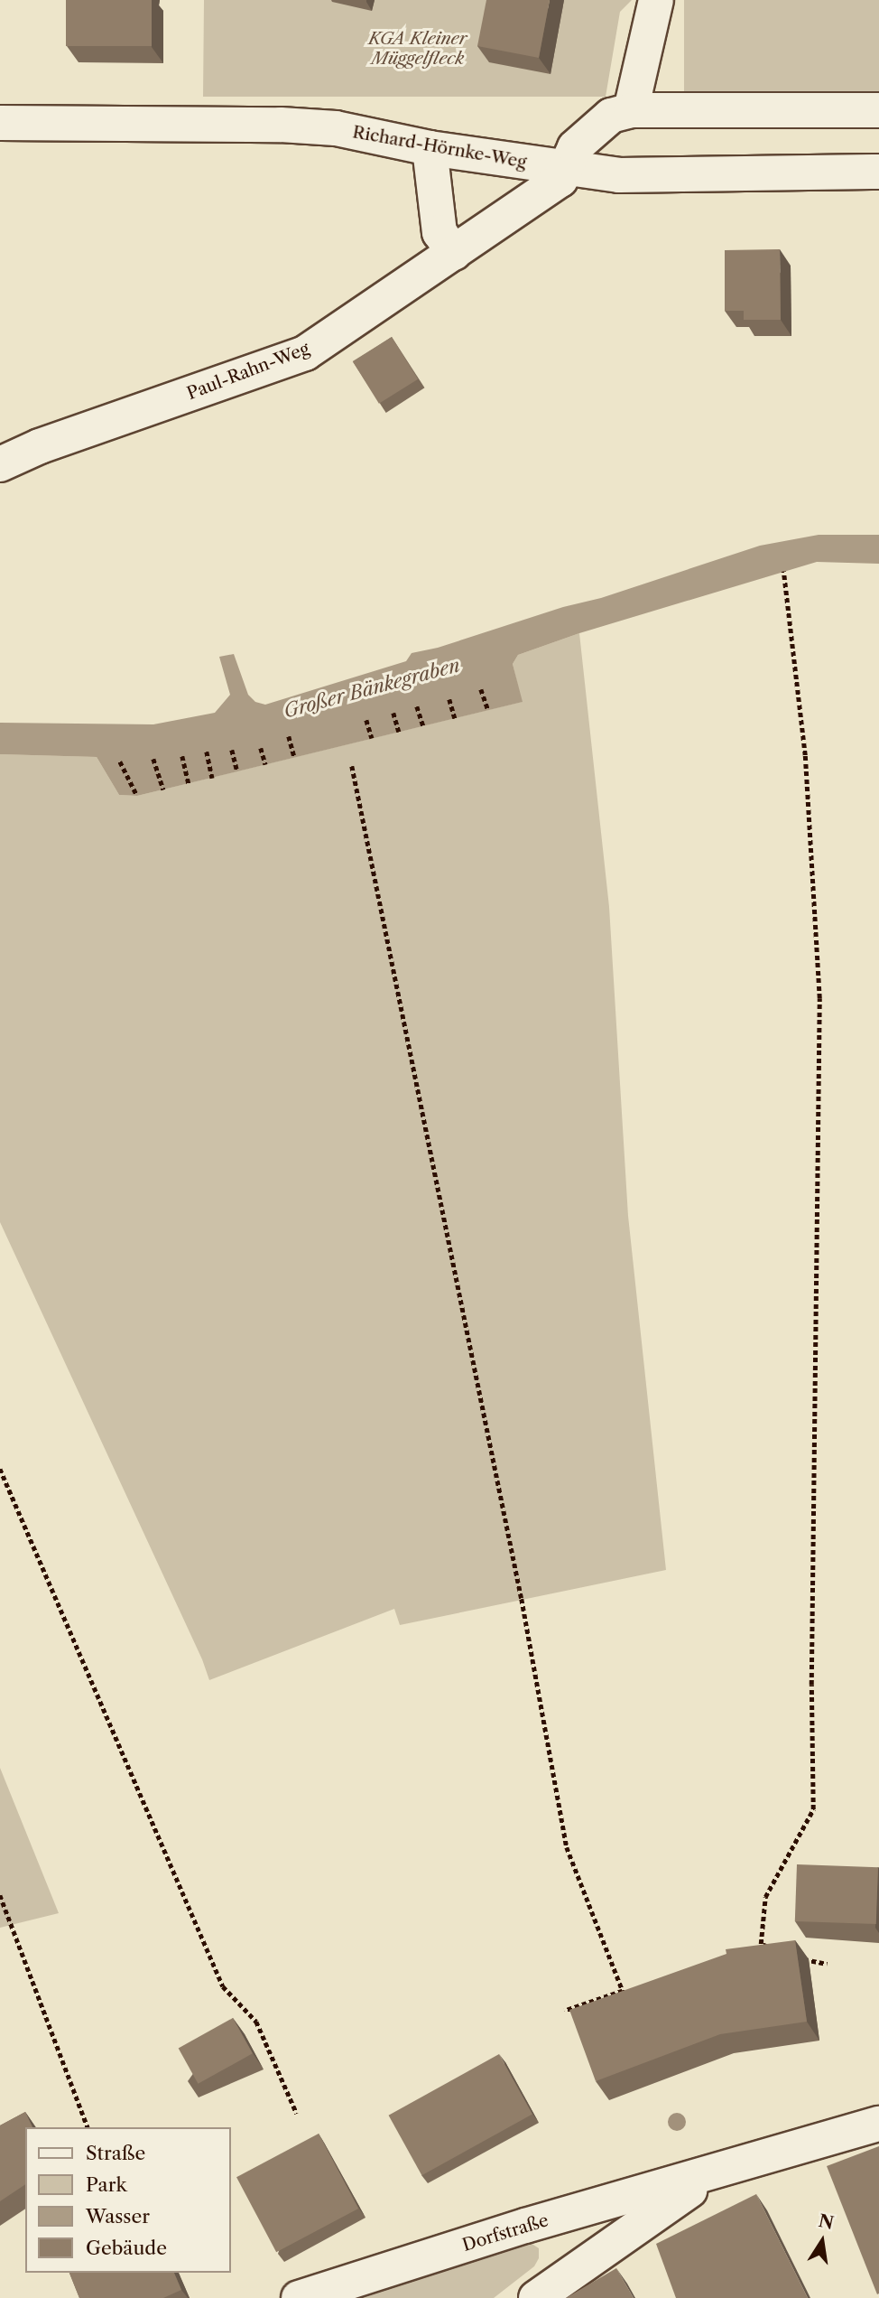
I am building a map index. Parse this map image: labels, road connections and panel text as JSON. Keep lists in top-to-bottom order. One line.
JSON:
{"streets":{"street":["Richard-Hörnke-Weg","Paul-Rahn-Weg","Dorfstraße"]},"crossings":[["Richard-Hörnke-Weg","Paul-Rahn-Weg"]],"water":["Großer Bänkegraben"],"parks":["KGA Kleiner Müggelfleck"],"legend":["Straße","Park","Wasser","Gebäude"],"north":"top"}
